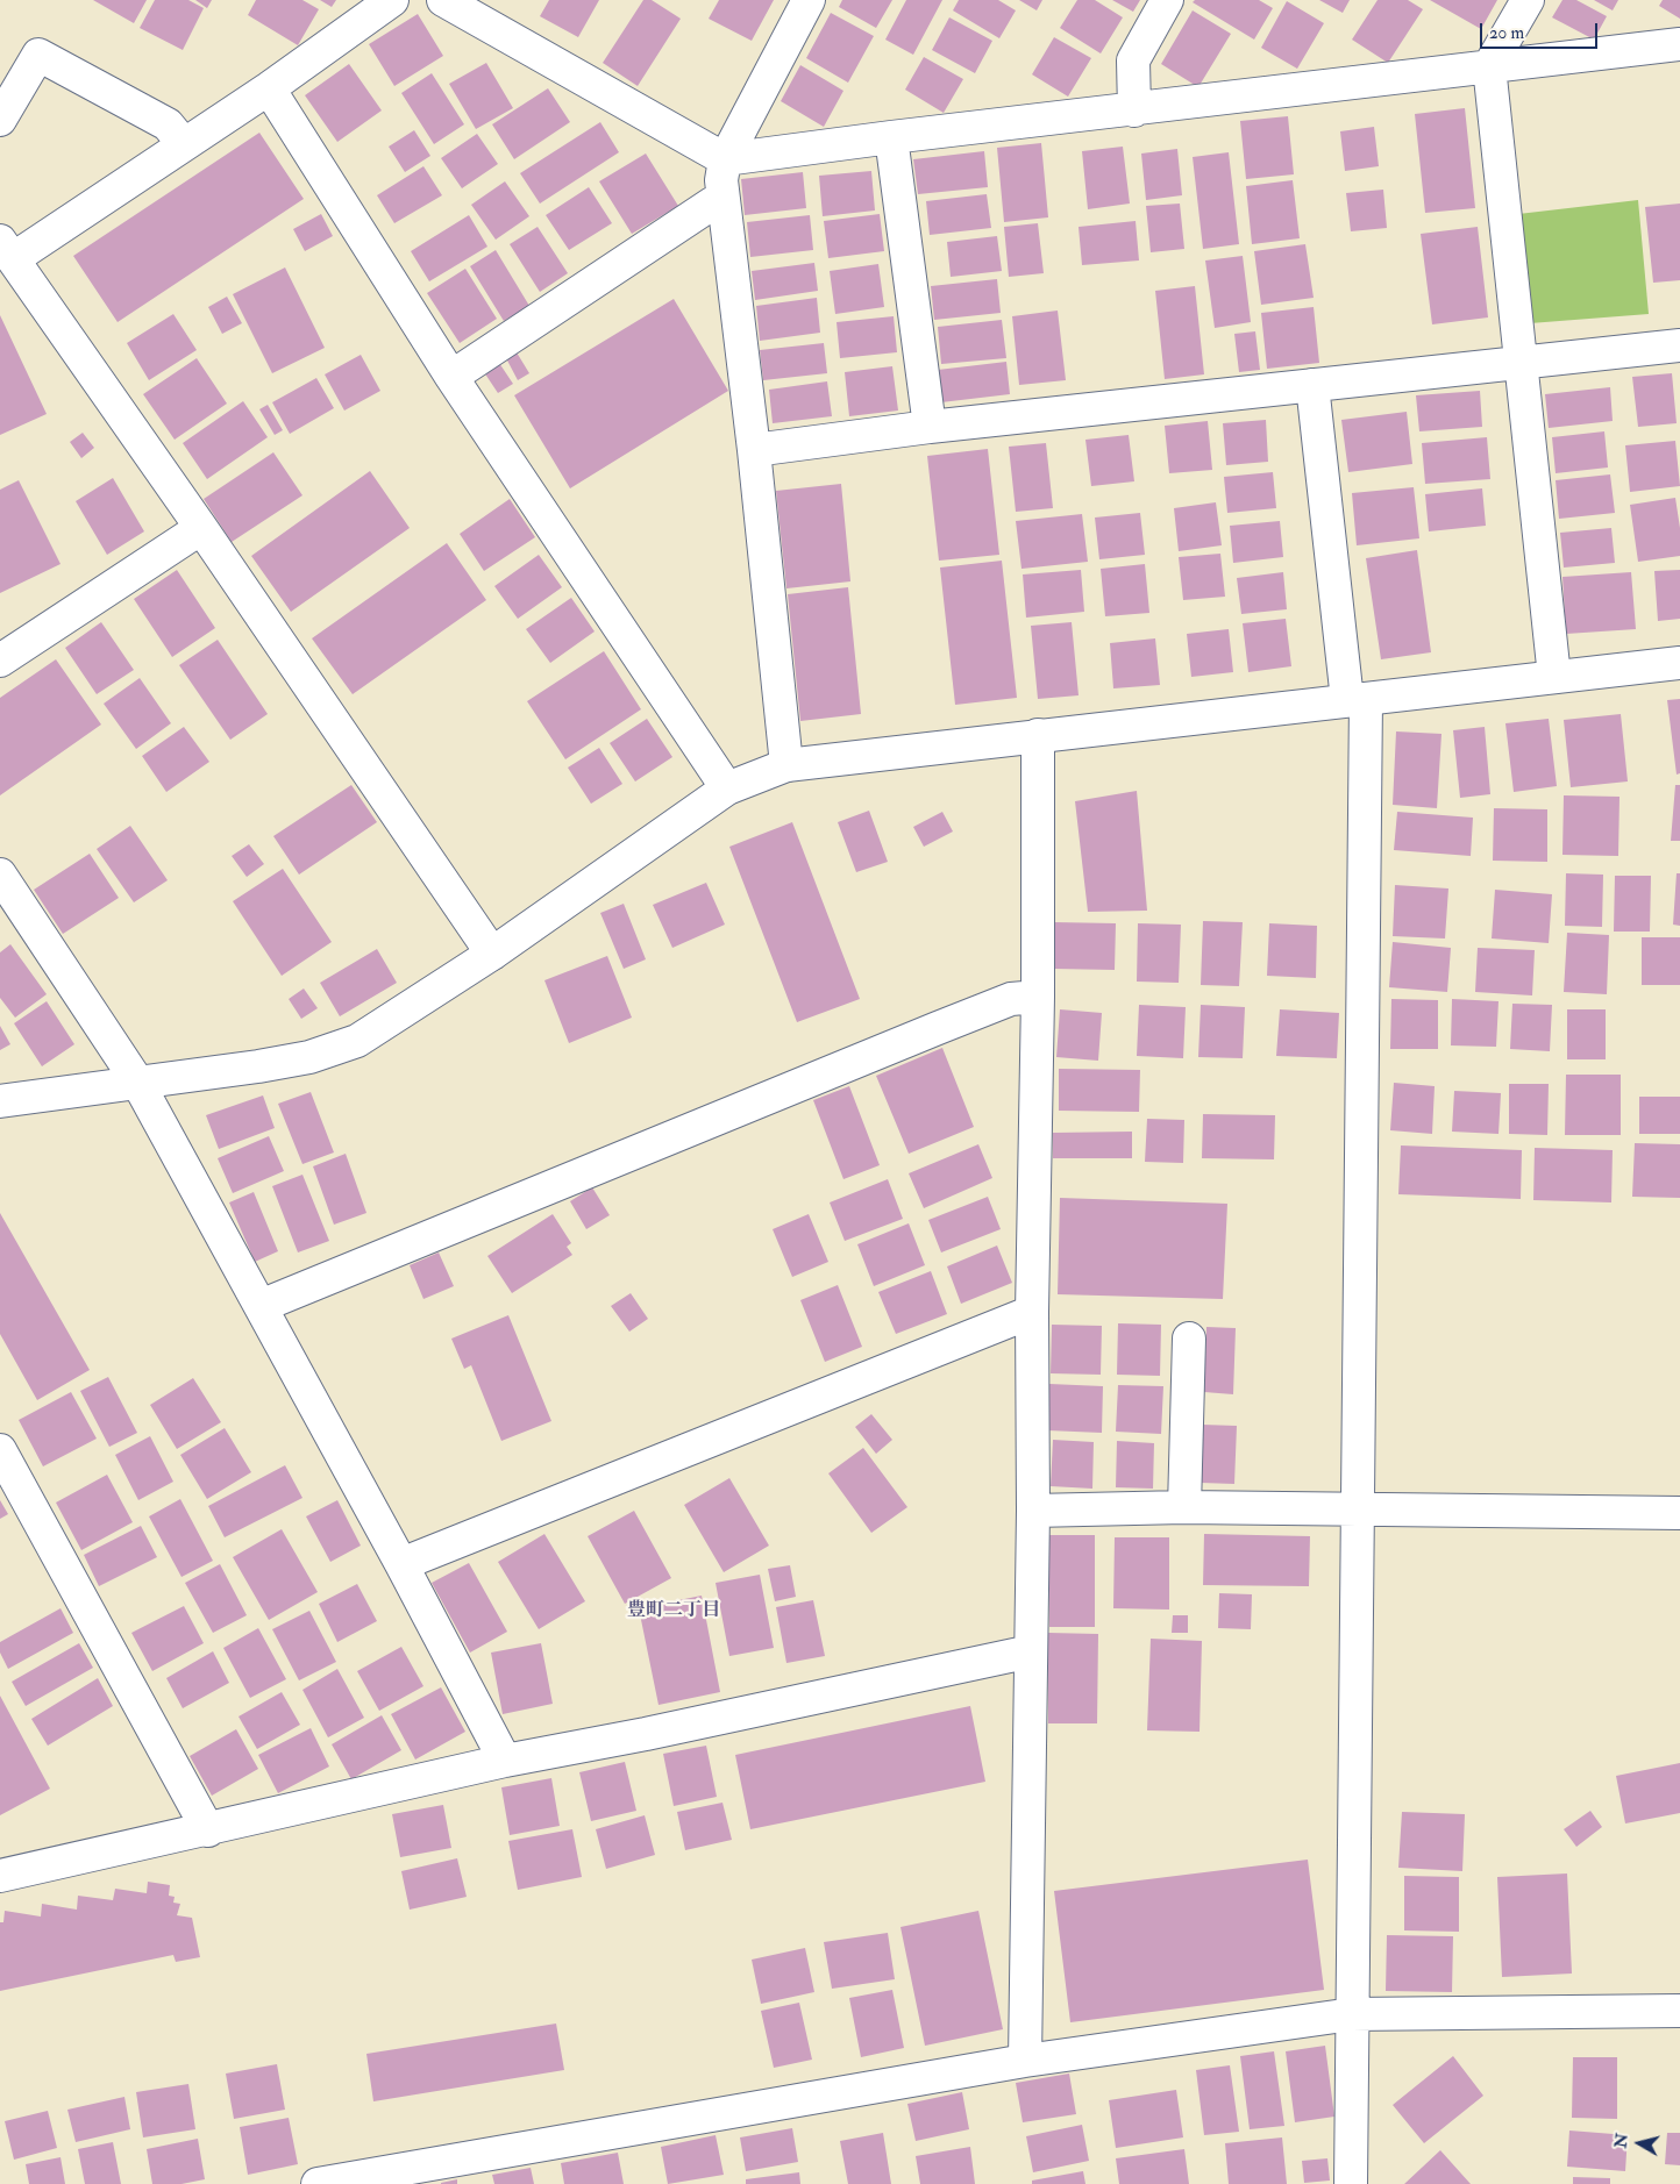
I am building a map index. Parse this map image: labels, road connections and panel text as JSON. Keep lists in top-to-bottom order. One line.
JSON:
{"districts":["豊町二丁目"],"scale_bar":"20 m","north":"left"}
